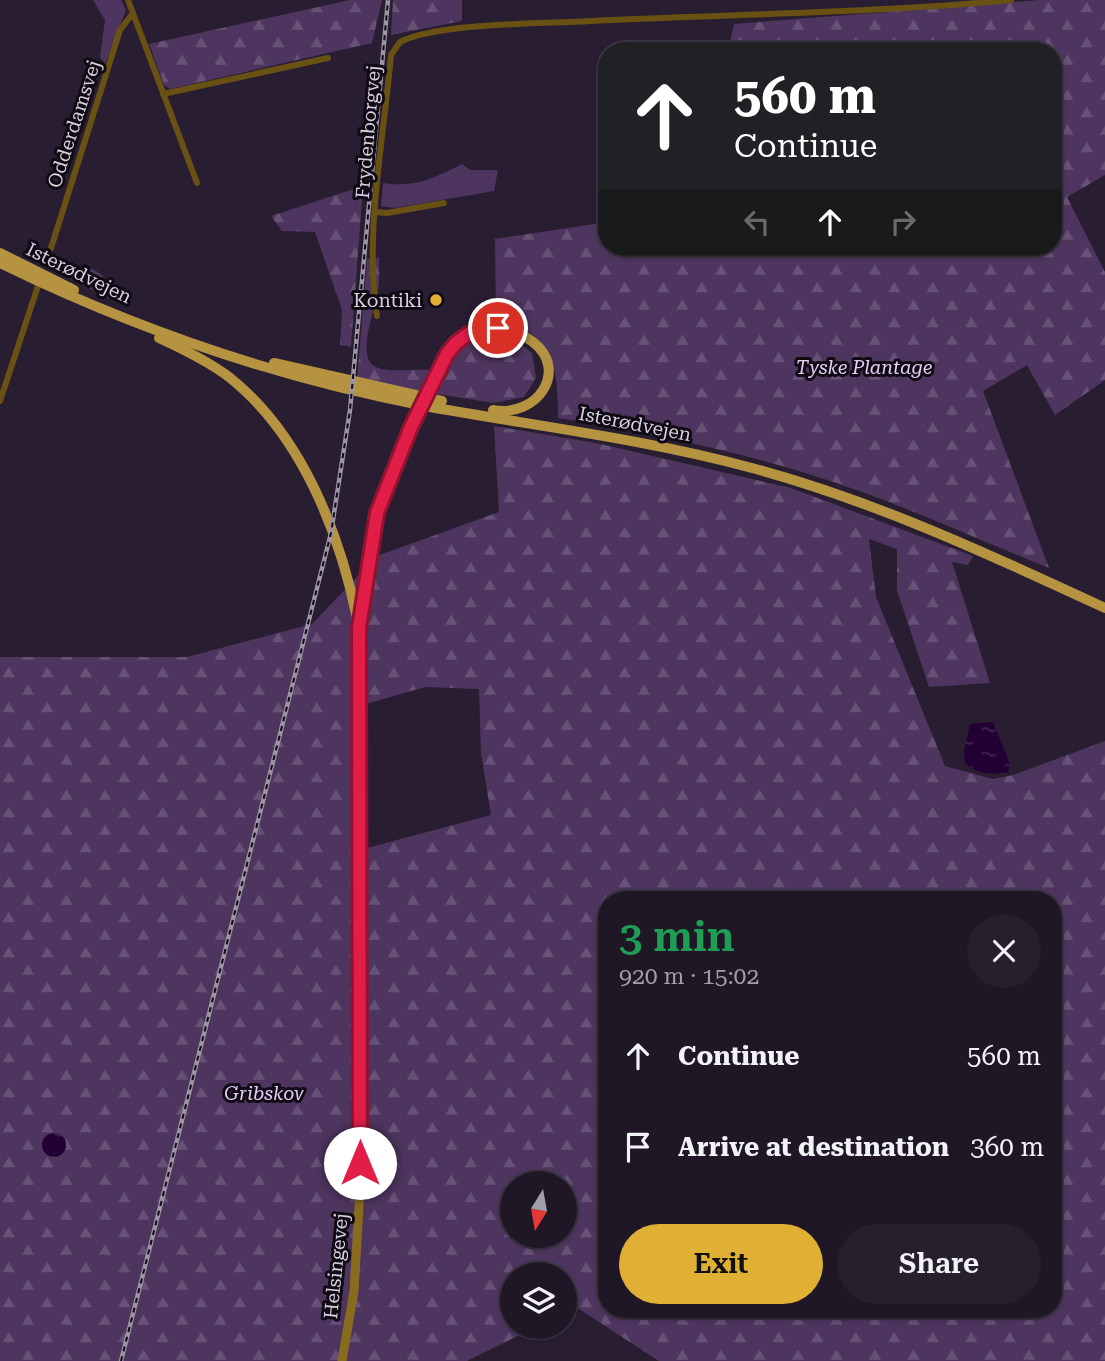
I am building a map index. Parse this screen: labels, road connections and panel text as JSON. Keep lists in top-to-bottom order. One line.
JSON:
{"streets":{"highway":["Isterødvejen"],"street":["Odderdamsvej","Frydenborgvej","Helsingevej"]},"parks":["Tyske Plantage","Gribskov"],"places":["Kontiki"],"north":"bottom","page":{"turn":["560 m","Continue"],"heading":["3 min","920 m · 15:02"],"list":[{"name":"Continue","value":"560 m"},{"name":"Arrive at destination","value":"360 m"}],"buttons":["Exit","Share"]}}
